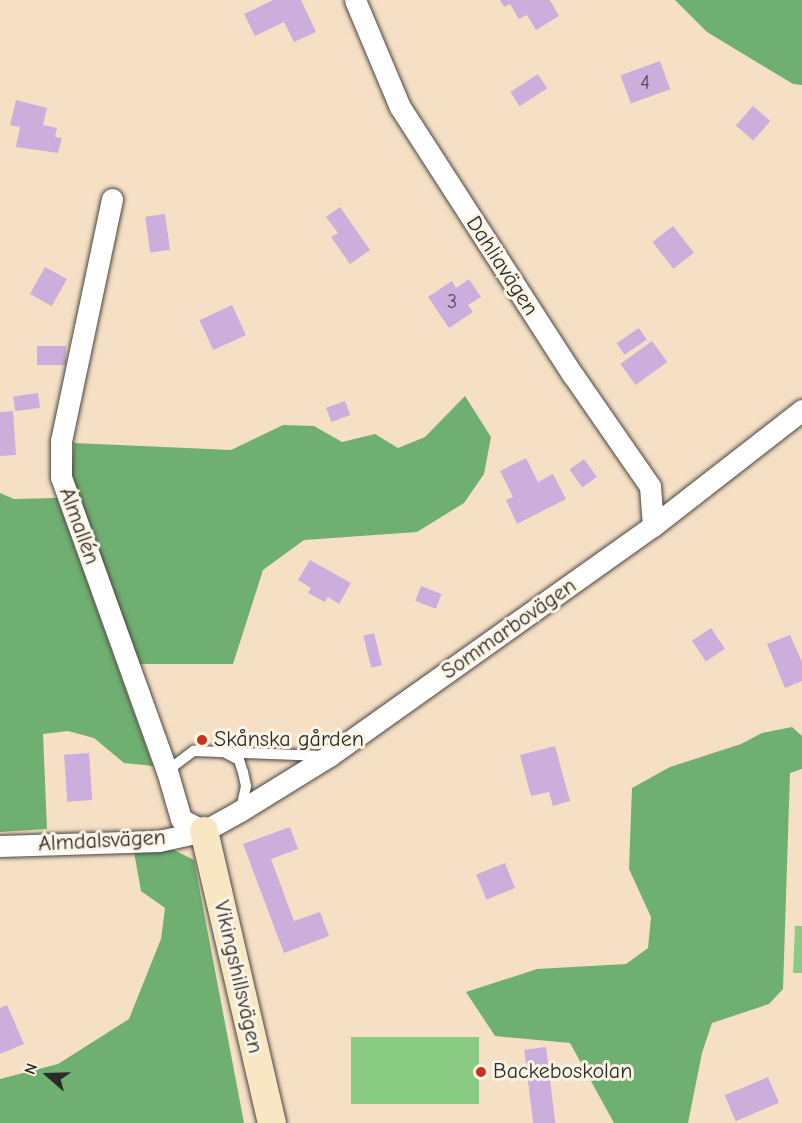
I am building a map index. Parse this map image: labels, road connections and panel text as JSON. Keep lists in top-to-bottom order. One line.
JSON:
{"streets":{"street":["Dahliavägen","Almallén","Sommarbovägen","Almdalsvägen","Vikingshillsvägen"]},"crossings":[["Dahliavägen","Sommarbovägen"],["Almallén","Sommarbovägen"],["Almallén","Almdalsvägen"],["Almallén","Vikingshillsvägen"],["Sommarbovägen","Almdalsvägen"],["Sommarbovägen","Vikingshillsvägen"],["Almdalsvägen","Vikingshillsvägen"]],"places":["Skånska gården","Backeboskolan"],"house_numbers":["4","3"],"north":"left"}
